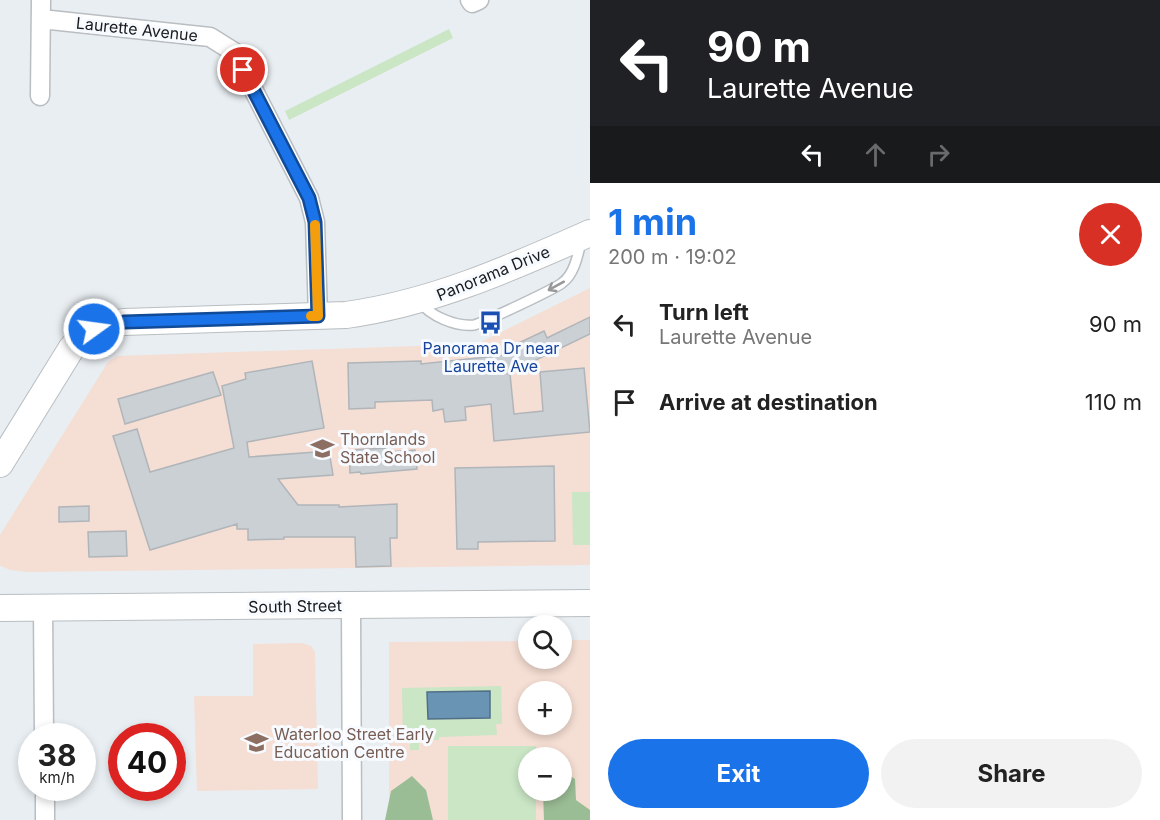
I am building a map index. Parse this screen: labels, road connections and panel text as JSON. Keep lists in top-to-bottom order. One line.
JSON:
{"streets":{"street":["Laurette Avenue","Panorama Drive","South Street"]},"crossings":[["Laurette Avenue","Panorama Drive"]],"places":{"bus stop":["Panorama Dr near Laurette Ave"],"school or university":["Thornlands State School","Waterloo Street Early Education Centre"]},"page":{"turn":["90 m","Laurette Avenue"],"heading":["1 min","200 m · 19:02"],"list":[{"name":"Turn left","note":"Laurette Avenue","value":"90 m"},{"name":"Arrive at destination","value":"110 m"}],"map_buttons":["+","−"],"speed":"38 km/h","limit":"40","buttons":["Exit","Share"]}}
